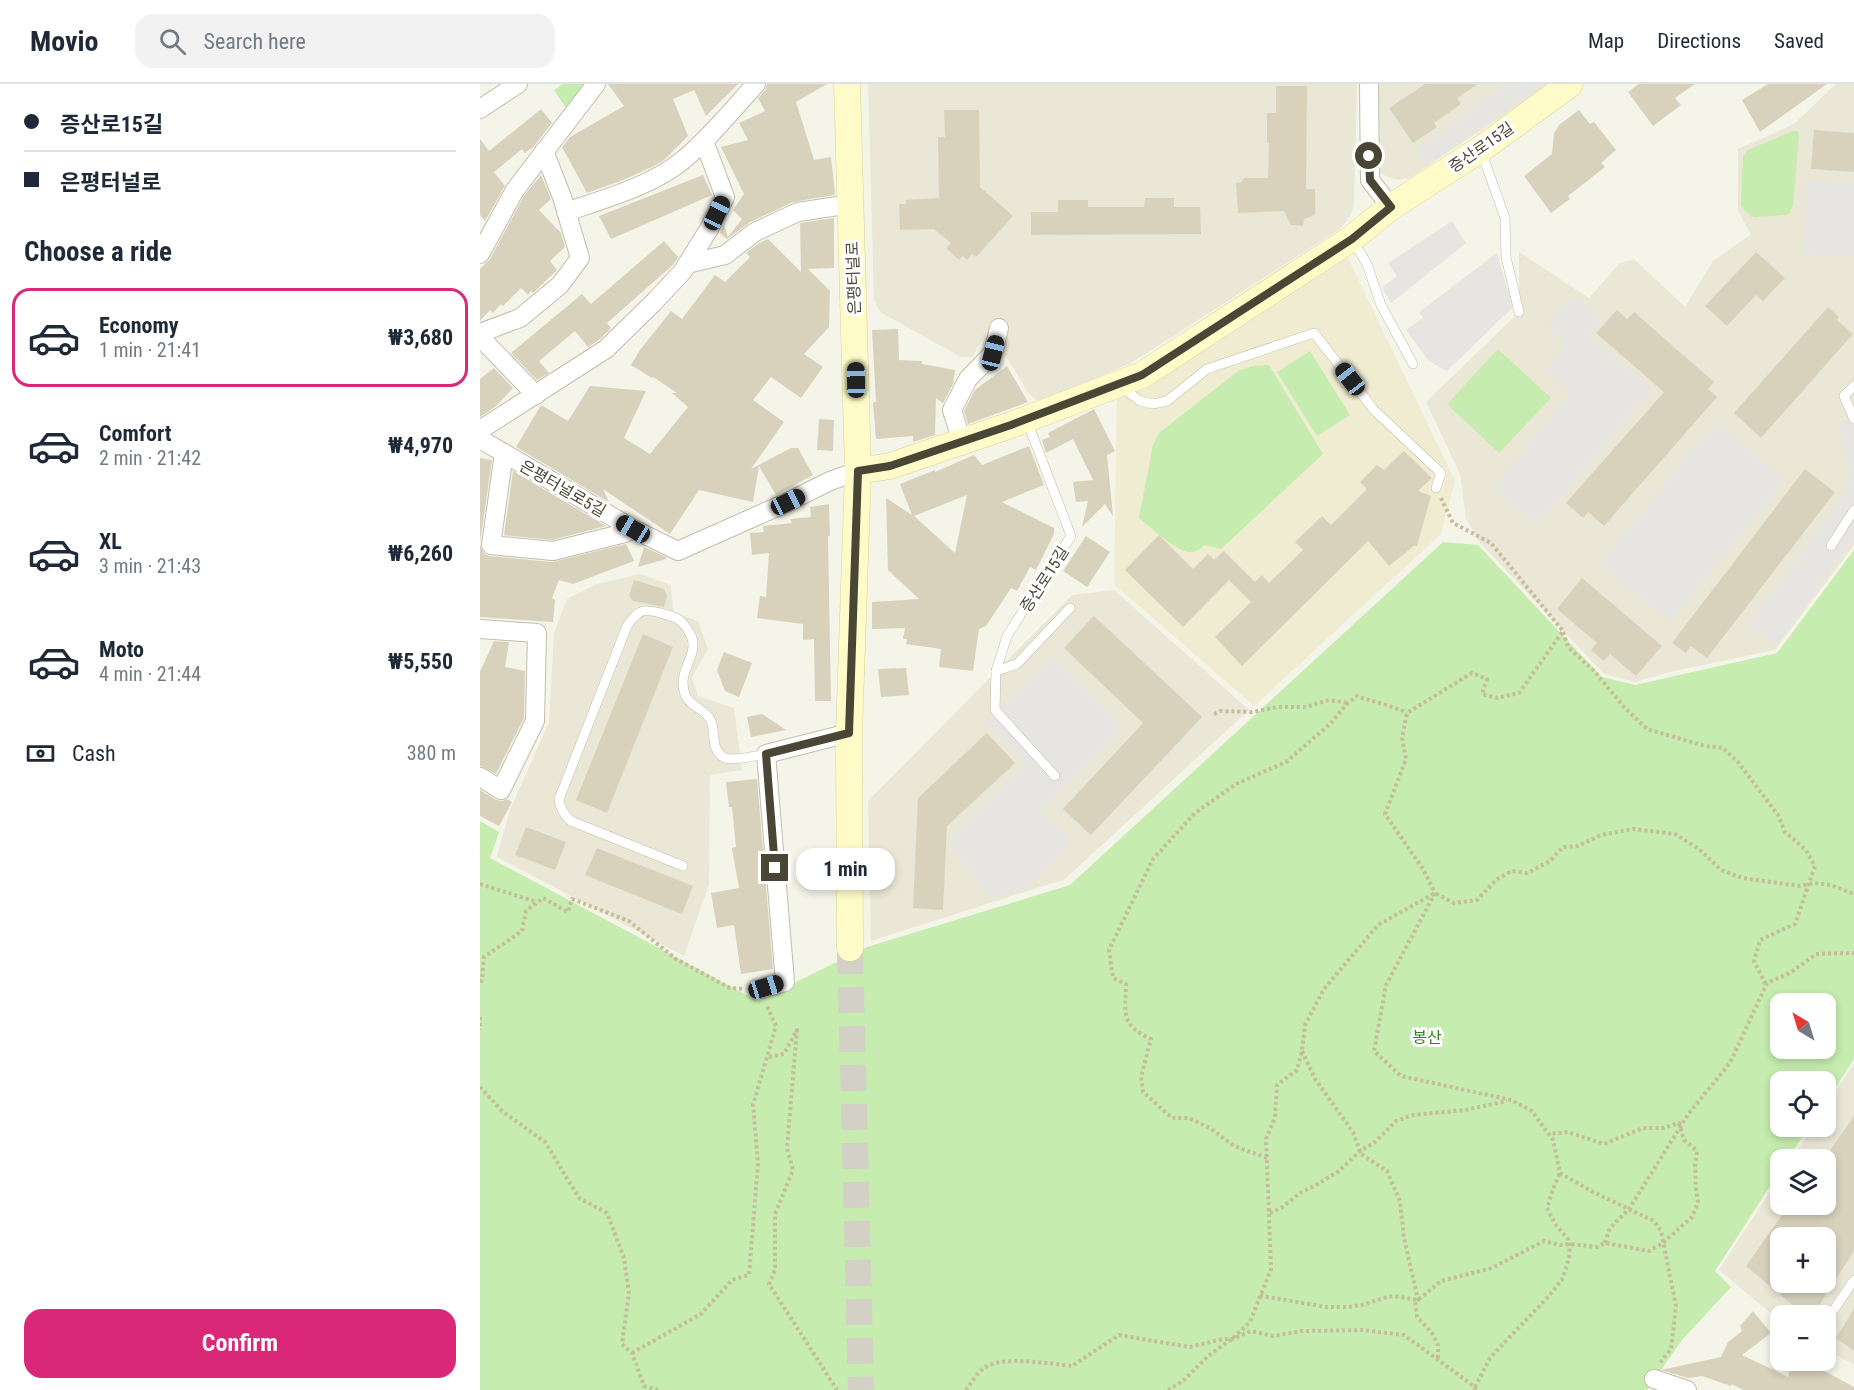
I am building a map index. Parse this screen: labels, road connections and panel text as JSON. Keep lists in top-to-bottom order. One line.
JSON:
{"streets":{"main road":["증산로15길","은평터널로"],"street":["은평터널로5길"]},"crossings":[["증산로15길","은평터널로"]],"parks":["봉산"],"north":"top left","page":{"header":"Movio","search":"Search here","nav":["Map","Directions","Saved"],"banner":["증산로15길","은평터널로"],"heading":"Choose a ride","list":[{"name":"Economy","note":"1 min · 21:41","value":"₩3,680"},{"name":"Comfort","note":"2 min · 21:42","value":"₩4,970"},{"name":"XL","note":"3 min · 21:43","value":"₩6,260"},{"name":"Moto","note":"4 min · 21:44","value":"₩5,550"}],"pay":["Cash","380 m"],"bubble":"1 min","map_buttons":["+","−"],"buttons":"Confirm"}}
